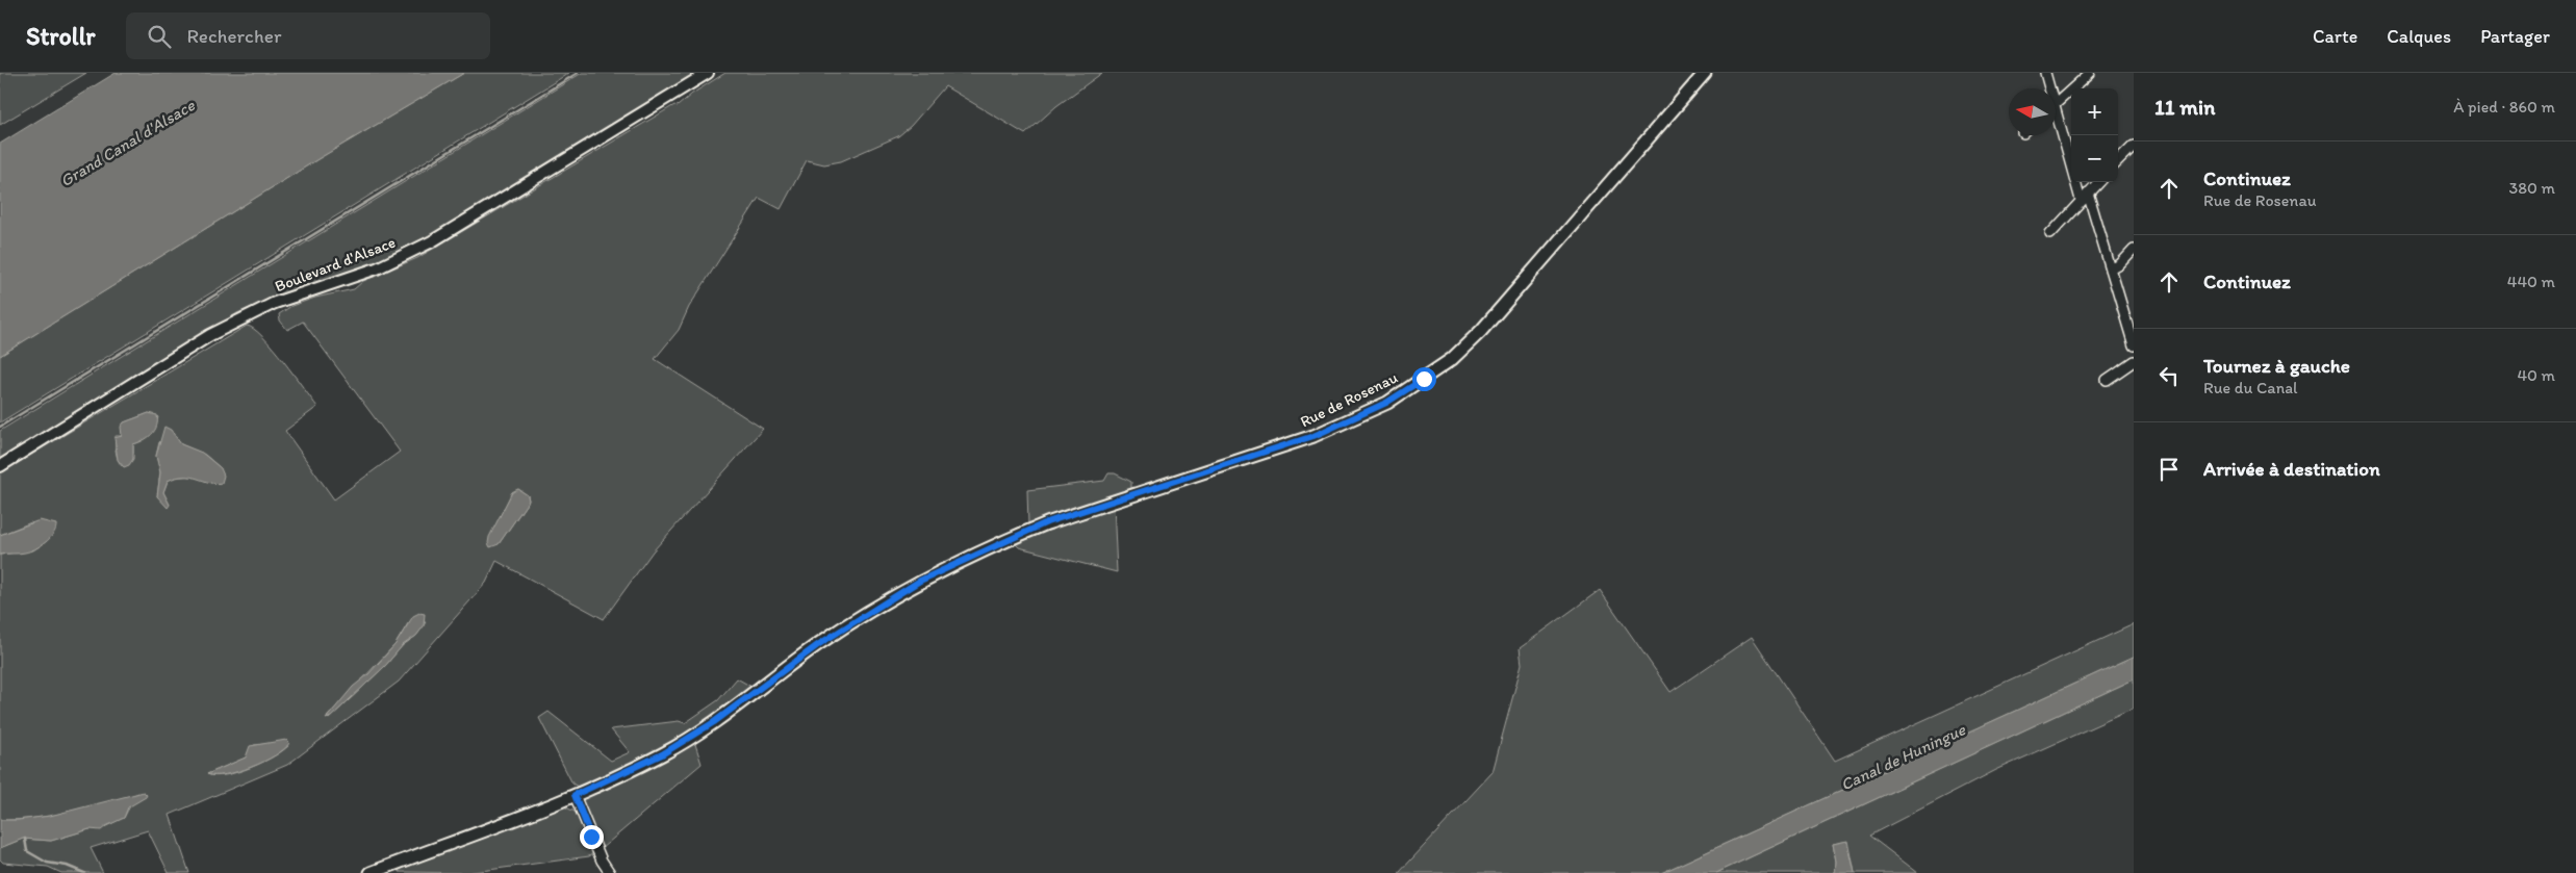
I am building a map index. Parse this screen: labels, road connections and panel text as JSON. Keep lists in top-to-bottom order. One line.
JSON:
{"streets":{"main road":["Rue de Rosenau"],"street":["Boulevard d'Alsace"]},"water":["Grand Canal d'Alsace","Canal de Huningue"],"north":"left","page":{"header":"Strollr","search":"Rechercher","nav":["Carte","Calques","Partager"],"heading":["11 min","À pied · 860 m"],"map_buttons":["+","−"],"list":[["Continuez","Rue de Rosenau","380 m"],["Continuez","440 m"],["Tournez à gauche","Rue du Canal","40 m"],"Arrivée à destination"]}}
